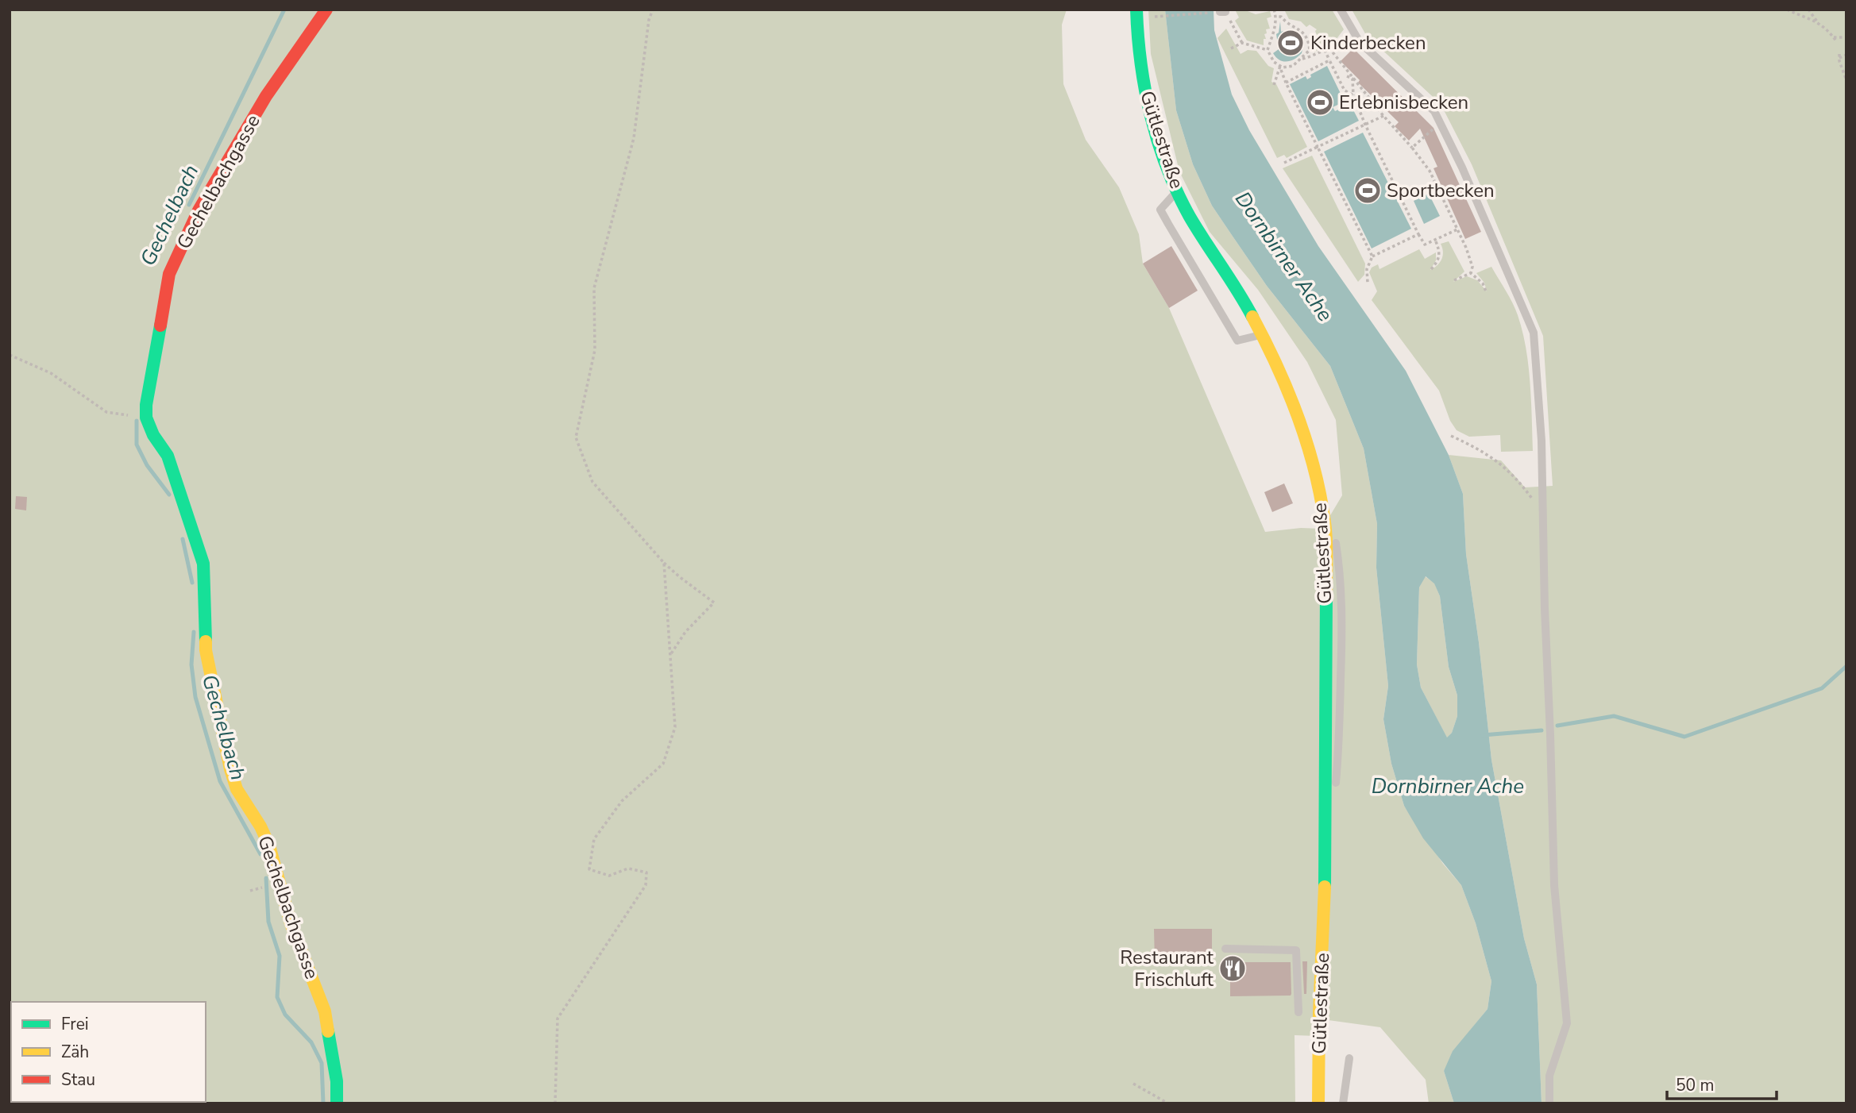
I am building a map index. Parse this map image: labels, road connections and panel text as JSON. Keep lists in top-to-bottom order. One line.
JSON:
{"streets":{"street":["Gütlestraße","Gechelbachgasse"]},"water":["Gechelbach","Dornbirner Ache"],"places":{"sports":["Kinderbecken","Erlebnisbecken","Sportbecken"],"restaurant":["Restaurant Frischluft"]},"legend":["Frei","Zäh","Stau"],"scale_bar":"50 m"}
